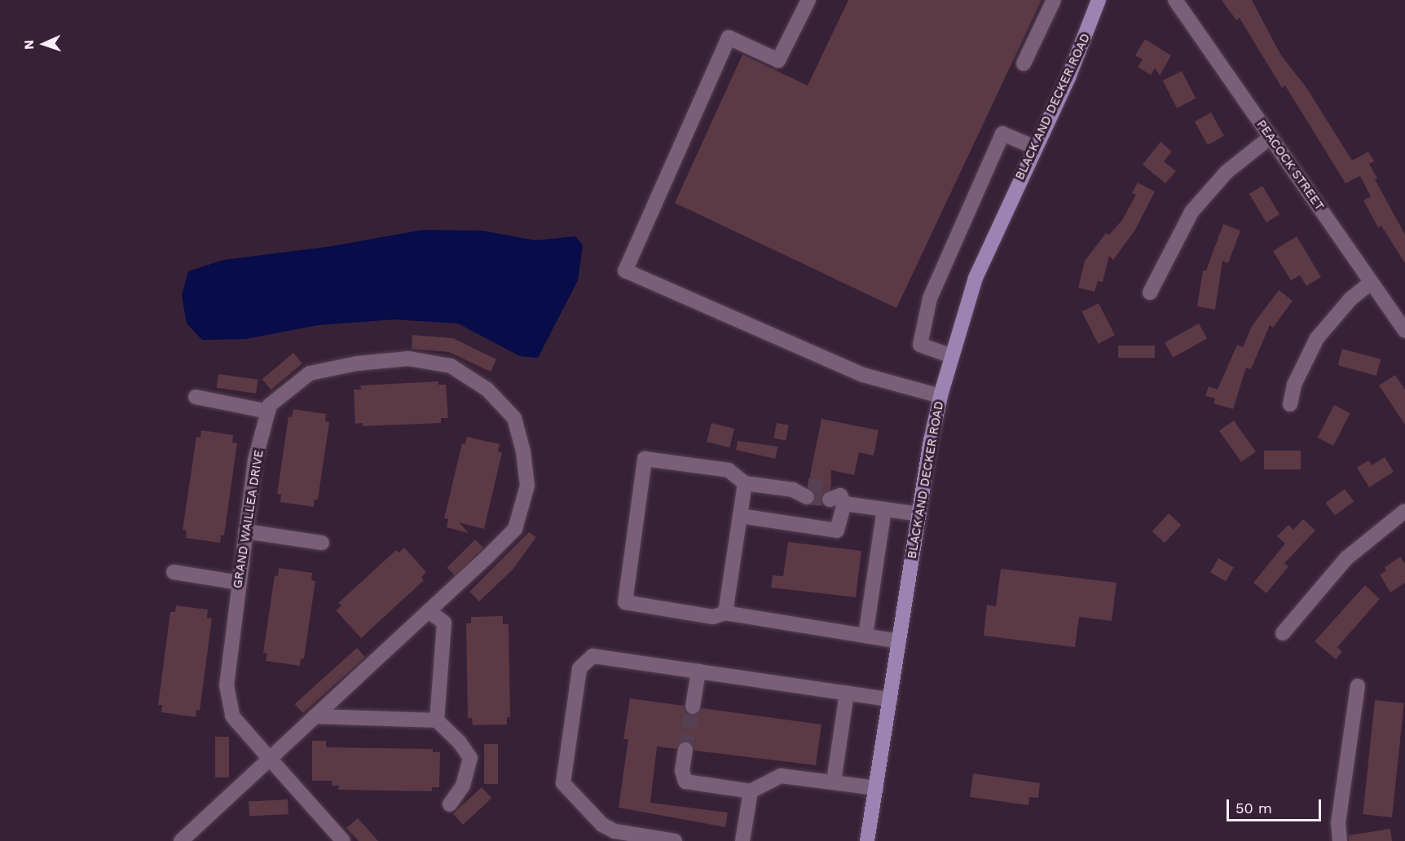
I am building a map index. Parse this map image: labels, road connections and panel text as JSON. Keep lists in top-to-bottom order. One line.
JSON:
{"streets":{"main road":["BLACK AND DECKER ROAD"],"street":["PEACOCK STREET","GRAND WAILLEA DRIVE"]},"scale_bar":"50 m","north":"left"}
